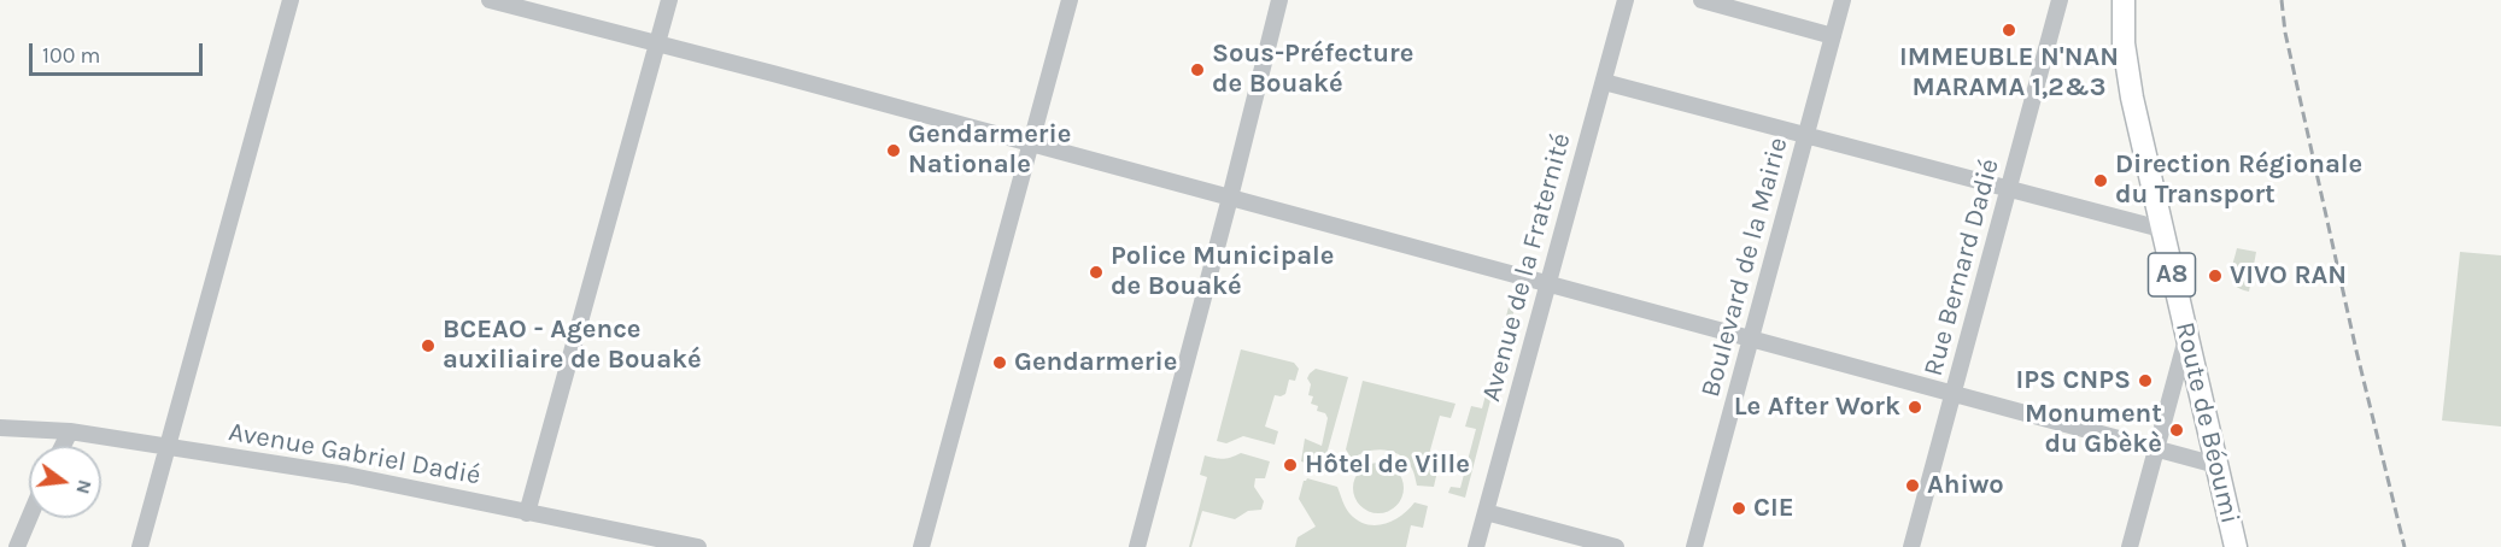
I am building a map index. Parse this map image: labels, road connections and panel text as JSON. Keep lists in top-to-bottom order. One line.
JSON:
{"streets":{"main road":["A8","Route de Béoumi"],"street":["Avenue de la Fraternité","Boulevard de la Mairie","Rue Bernard Dadié","Avenue Gabriel Dadié"]},"places":["IMMEUBLE N'NAN MARAMA 1,2&3","Sous-Préfecture de Bouaké","Gendarmerie Nationale","Direction Régionale du Transport","Police Municipale de Bouaké","VIVO RAN","BCEAO - Agence auxiliaire de Bouaké","Gendarmerie","IPS CNPS","Le After Work","Monument du Gbèkè","Hôtel de Ville","Ahiwo","CIE"],"scale_bar":"100 m","north":"right"}
